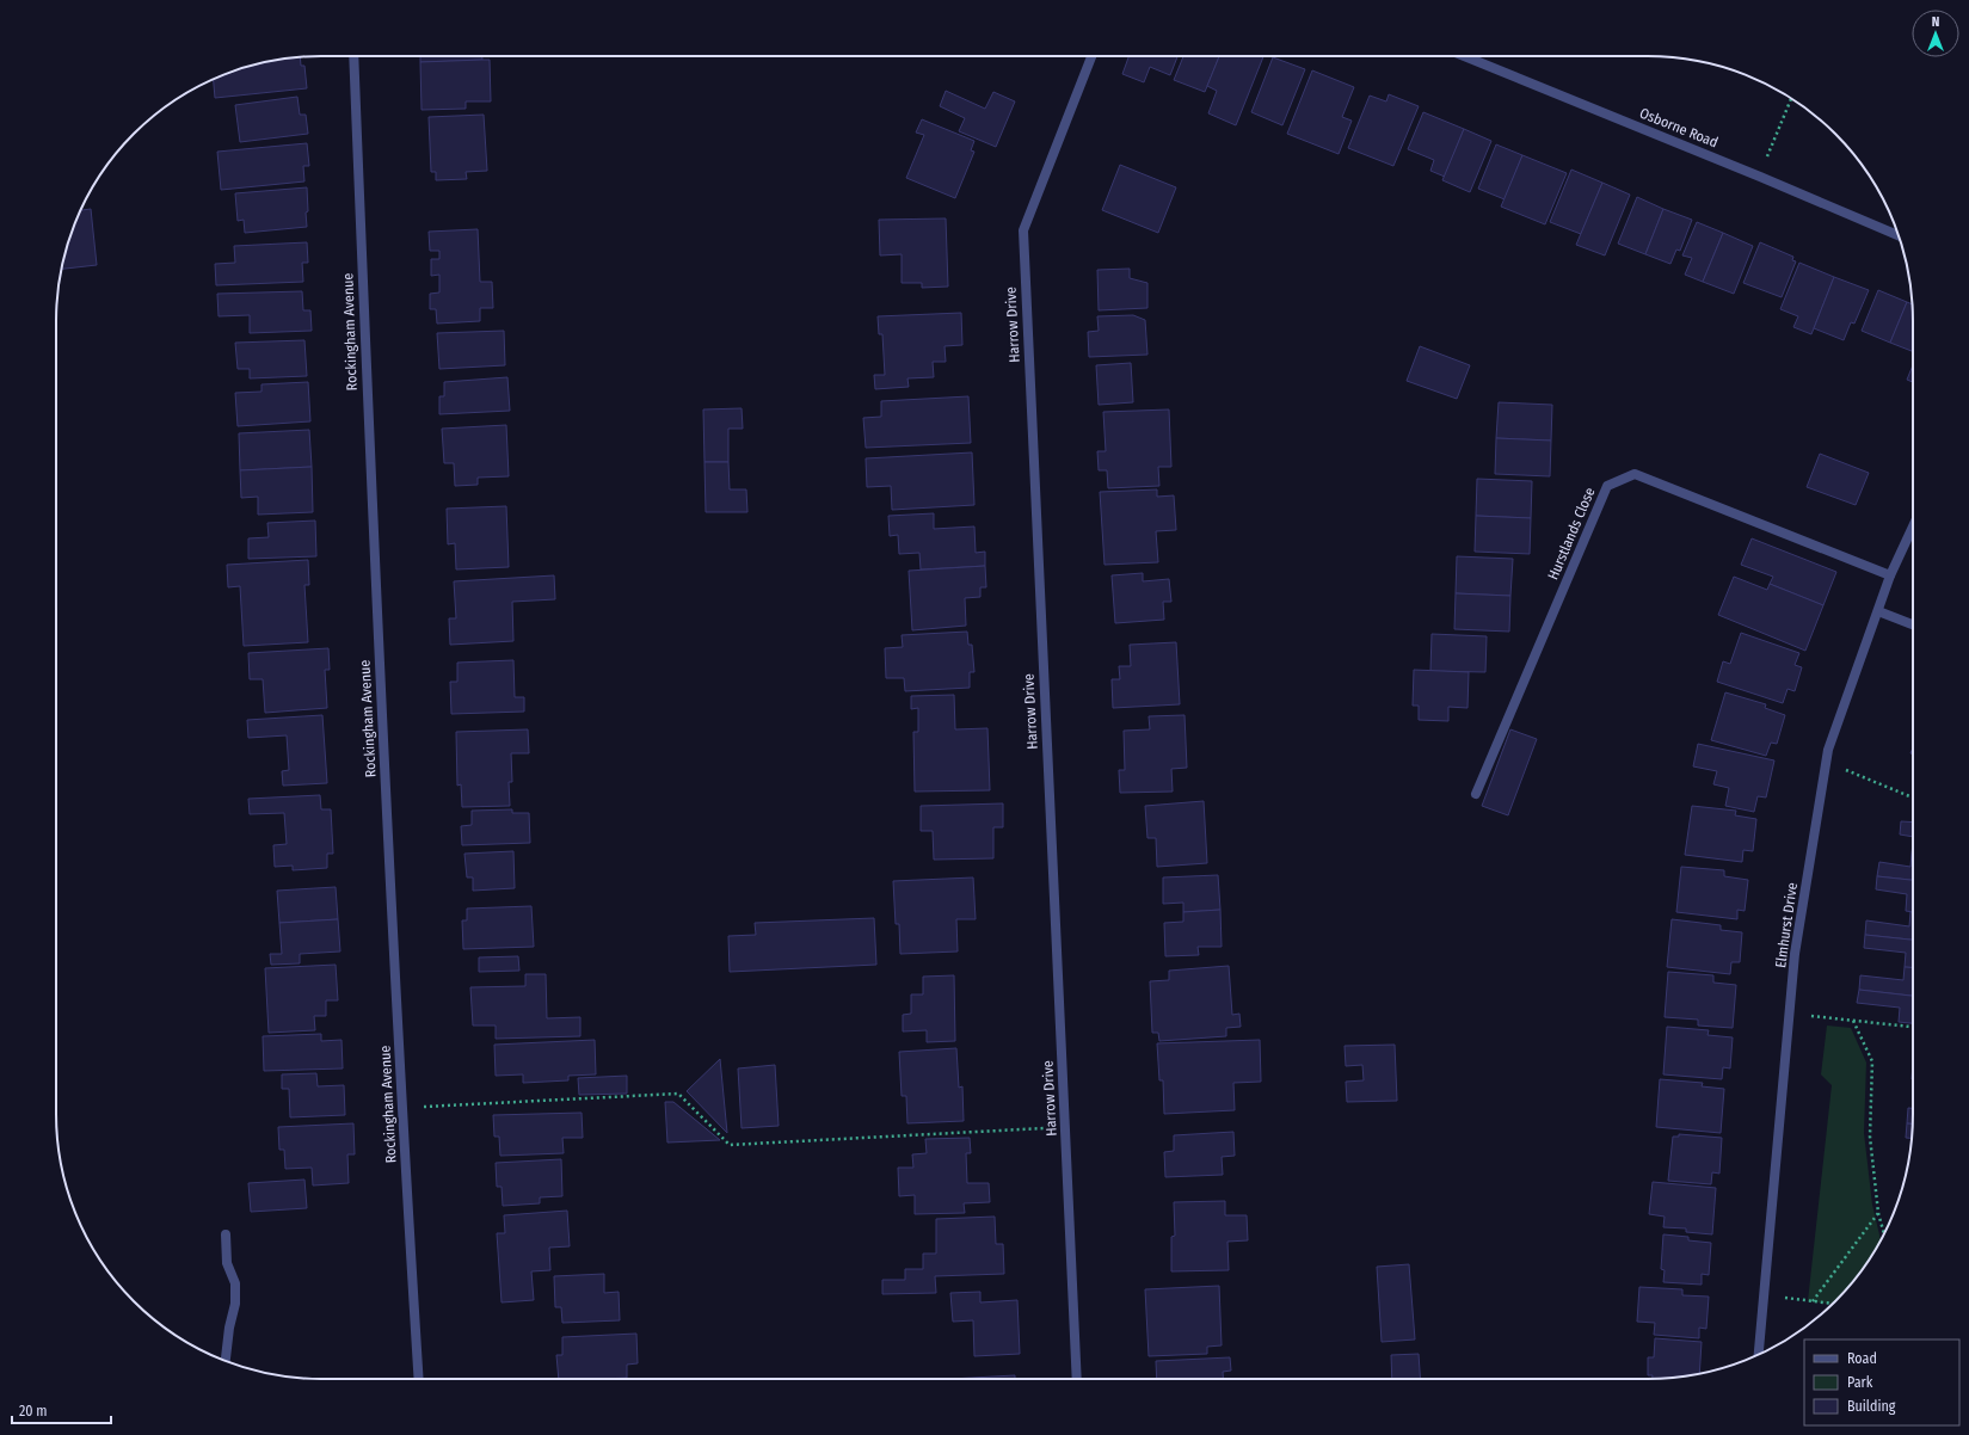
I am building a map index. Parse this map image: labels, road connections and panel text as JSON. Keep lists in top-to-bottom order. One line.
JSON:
{"streets":{"street":["Osborne Road","Harrow Drive","Rockingham Avenue","Hurstlands Close","Elmhurst Drive"]},"crossings":[["Hurstlands Close","Elmhurst Drive"]],"legend":["Road","Park","Building"],"scale_bar":"20 m","north":"top"}
